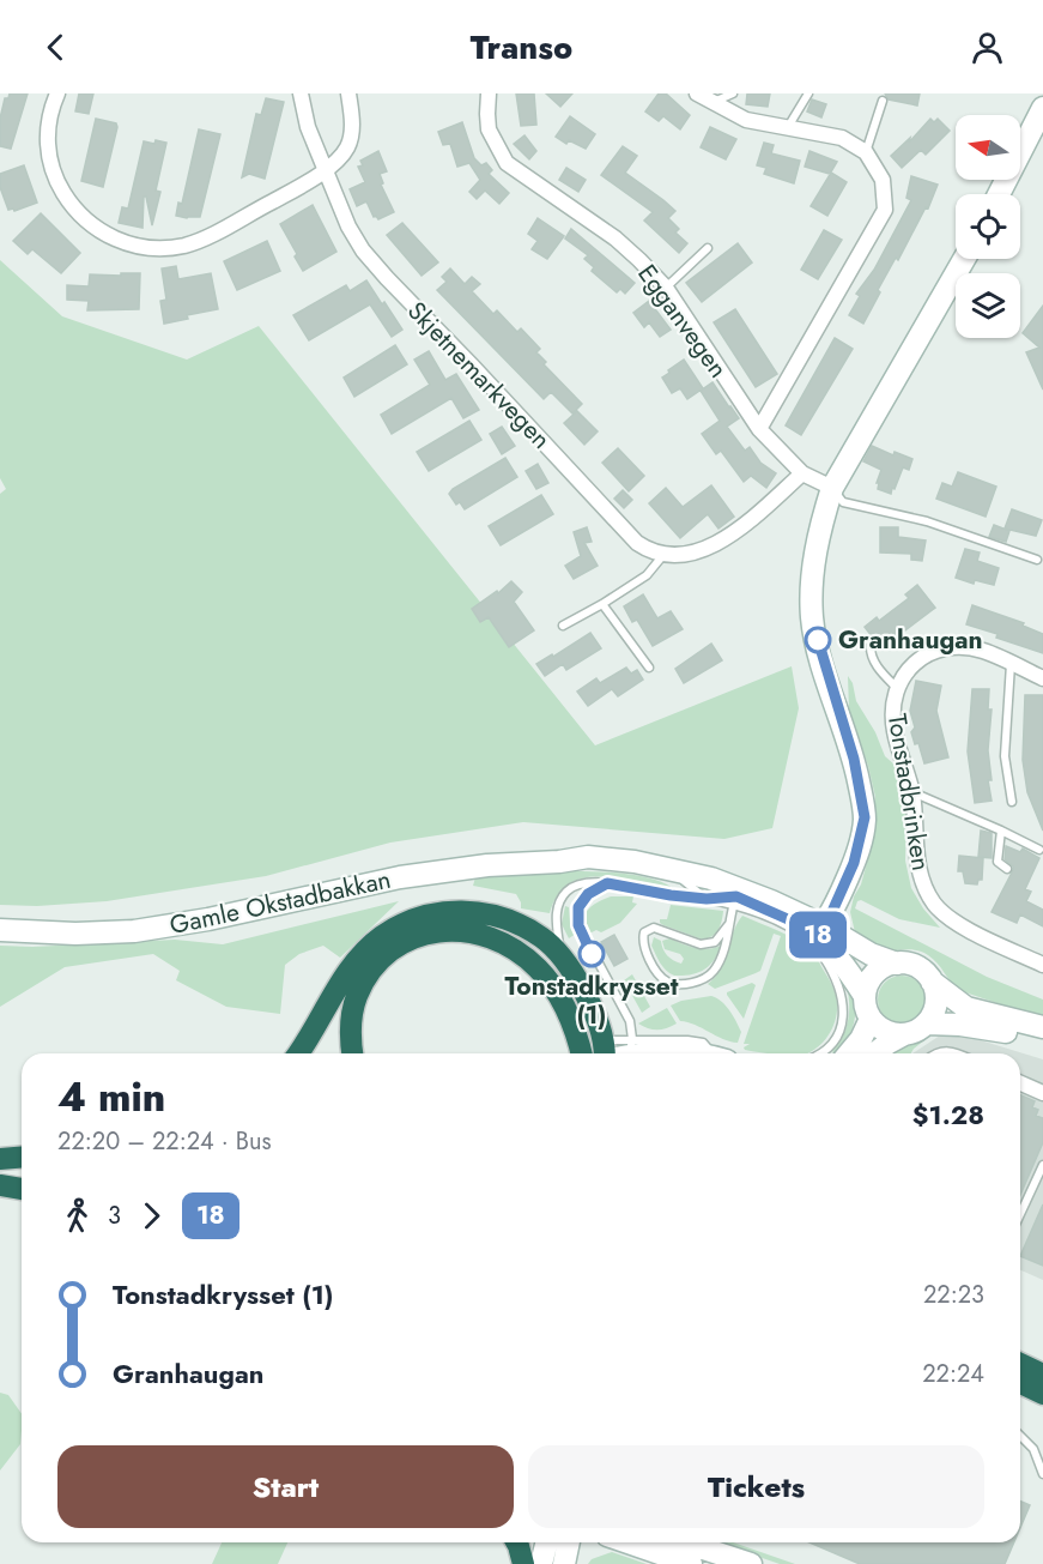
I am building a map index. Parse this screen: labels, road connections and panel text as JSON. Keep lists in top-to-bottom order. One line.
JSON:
{"streets":{"main road":["Gamle Okstadbakkan"],"street":["Egganvegen","Skjetnemarkvegen","Tonstadbrinken"]},"crossings":[["Egganvegen","Skjetnemarkvegen"]],"places":["Granhaugan","Tonstadkrysset (1)"],"lines":["bus line 18"],"north":"left","page":{"header":"Transo","on_map":"18","heading":["4 min","22:20 – 22:24 · Bus","$1.28"],"legs":["3","18"],"list":[{"name":"Tonstadkrysset (1)","value":"22:23"},{"name":"Granhaugan","value":"22:24"}],"buttons":["Start","Tickets"]}}
